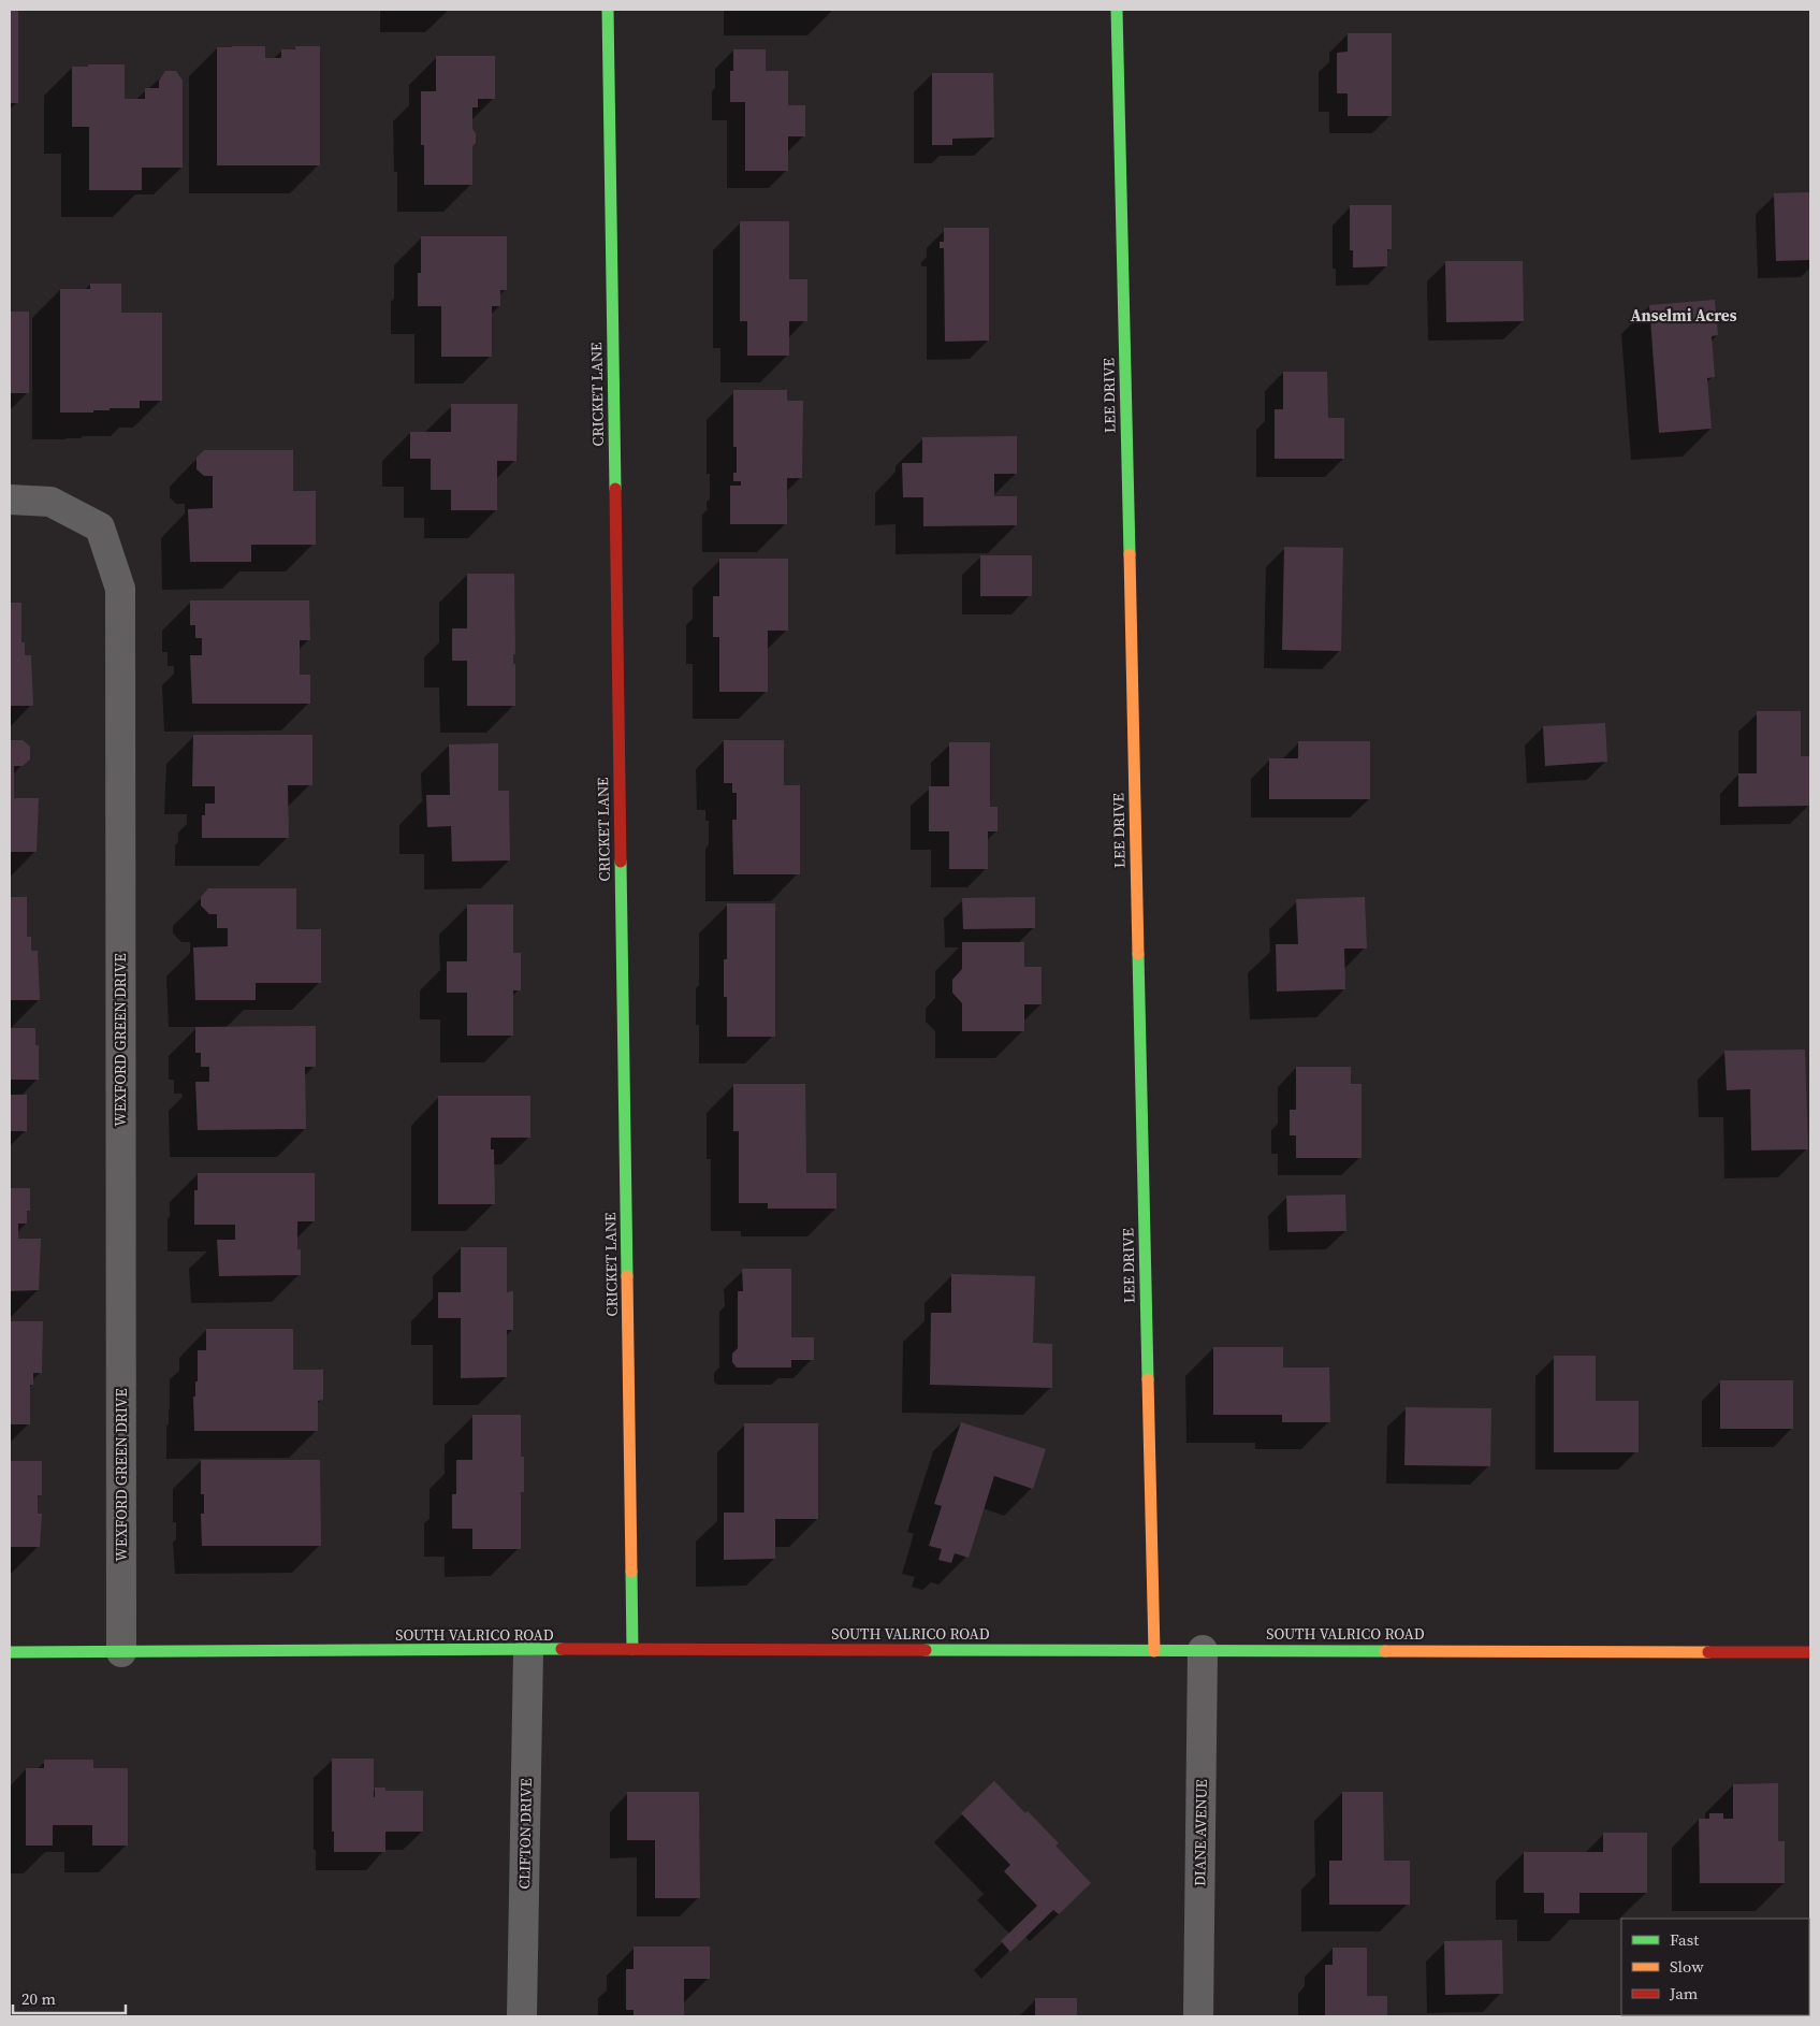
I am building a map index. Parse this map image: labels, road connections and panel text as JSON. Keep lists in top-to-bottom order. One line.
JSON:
{"streets":{"street":["CRICKET LANE","LEE DRIVE","WEXFORD GREEN DRIVE","SOUTH VALRICO ROAD","DIANE AVENUE","CLIFTON DRIVE"]},"crossings":[["CRICKET LANE","SOUTH VALRICO ROAD"],["LEE DRIVE","SOUTH VALRICO ROAD"],["WEXFORD GREEN DRIVE","SOUTH VALRICO ROAD"],["SOUTH VALRICO ROAD","DIANE AVENUE"],["SOUTH VALRICO ROAD","CLIFTON DRIVE"]],"districts":["Anselmi Acres"],"legend":["Fast","Slow","Jam"],"scale_bar":"20 m"}
